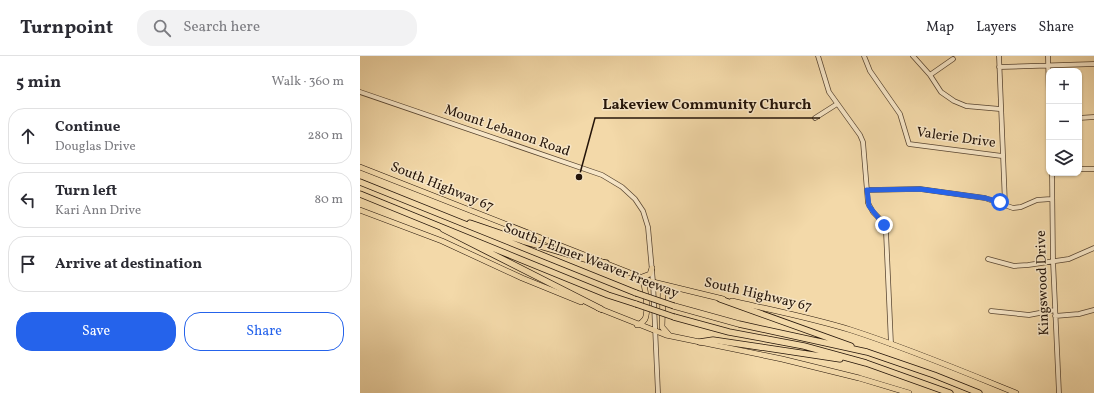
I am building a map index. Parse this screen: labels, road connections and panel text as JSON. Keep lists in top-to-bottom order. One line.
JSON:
{"streets":{"highway":["South J Elmer Weaver Freeway"],"main road":["South Highway 67"],"street":["Mount Lebanon Road","Valerie Drive","Kingswood Drive"]},"crossings":[["Mount Lebanon Road","South Highway 67"]],"places":["Lakeview Community Church"],"page":{"header":"Turnpoint","search":"Search here","nav":["Map","Layers","Share"],"heading":["5 min","Walk · 360 m"],"map_buttons":["+","−"],"list":[["Continue","Douglas Drive","280 m"],["Turn left","Kari Ann Drive","80 m"],"Arrive at destination"],"buttons":["Save","Share"]}}
